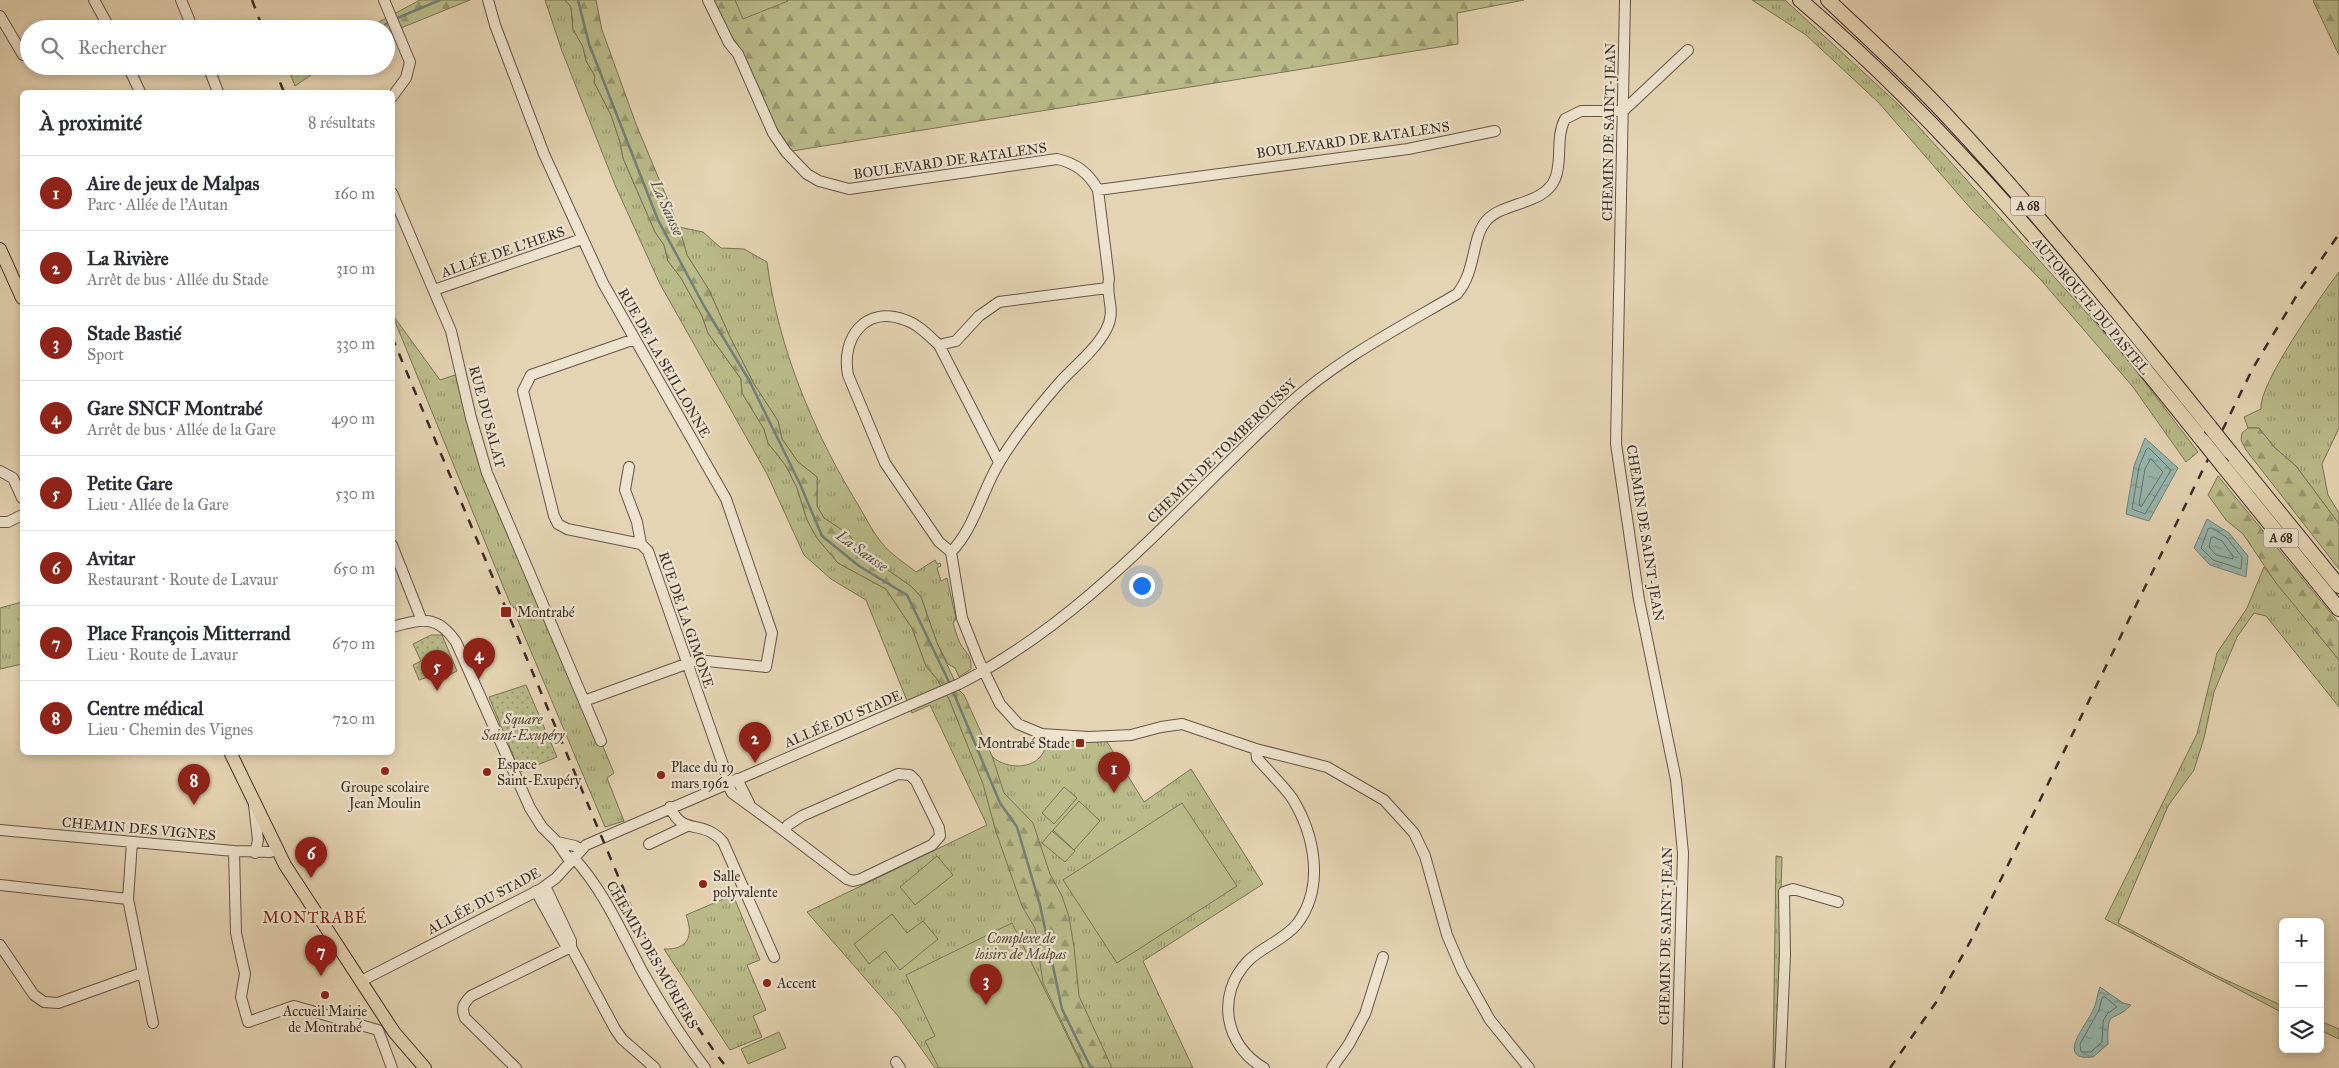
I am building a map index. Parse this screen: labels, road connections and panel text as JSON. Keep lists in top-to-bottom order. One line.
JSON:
{"streets":{"highway":["A 68","AUTOROUTE DU PASTEL"],"street":["CHEMIN DE SAINT-JEAN","BOULEVARD DE RATALENS","ALLÉE DE L'HERS","RUE DE LA SEILLONNE","RUE DU SALAT","CHEMIN DE TOMBEROUSSY","RUE DE LA GIMONE","ALLÉE DU STADE","CHEMIN DES VIGNES","CHEMIN DES MÛRIERS"]},"crossings":[["CHEMIN DE SAINT-JEAN","CHEMIN DE TOMBEROUSSY"],["ALLÉE DE L'HERS","RUE DE LA SEILLONNE"],["ALLÉE DE L'HERS","RUE DU SALAT"],["RUE DE LA SEILLONNE","RUE DE LA GIMONE"],["CHEMIN DE TOMBEROUSSY","ALLÉE DU STADE"],["RUE DE LA GIMONE","ALLÉE DU STADE"],["ALLÉE DU STADE","CHEMIN DES MÛRIERS"]],"districts":["MONTRABÉ"],"water":["La Sausse"],"parks":["Square Saint-Exupéry","Complexe de loisirs de Malpas"],"places":{"transit":["Montrabé","Montrabé Stade"],"other":["Groupe scolaire Jean Moulin","Espace Saint-Exupéry","Place du 19 mars 1962","Salle polyvalente","Accent","Accueil Mairie de Montrabé"]},"page":{"search":"Rechercher","heading":["À proximité","8 résultats"],"list":[{"mark":"1","name":"Aire de jeux de Malpas","note":"Parc · Allée de l'Autan","value":"160 m"},{"mark":"2","name":"La Rivière","note":"Arrêt de bus · Allée du Stade","value":"310 m"},{"mark":"3","name":"Stade Bastié","note":"Sport","value":"330 m"},{"mark":"4","name":"Gare SNCF Montrabé","note":"Arrêt de bus · Allée de la Gare","value":"490 m"},{"mark":"5","name":"Petite Gare","note":"Lieu · Allée de la Gare","value":"530 m"},{"mark":"6","name":"Avitar","note":"Restaurant · Route de Lavaur","value":"650 m"},{"mark":"7","name":"Place François Mitterrand","note":"Lieu · Route de Lavaur","value":"670 m"},{"mark":"8","name":"Centre médical","note":"Lieu · Chemin des Vignes","value":"720 m"}],"pins":["4","5","2","1","8","6","7","3"],"map_buttons":["+","−"]}}
